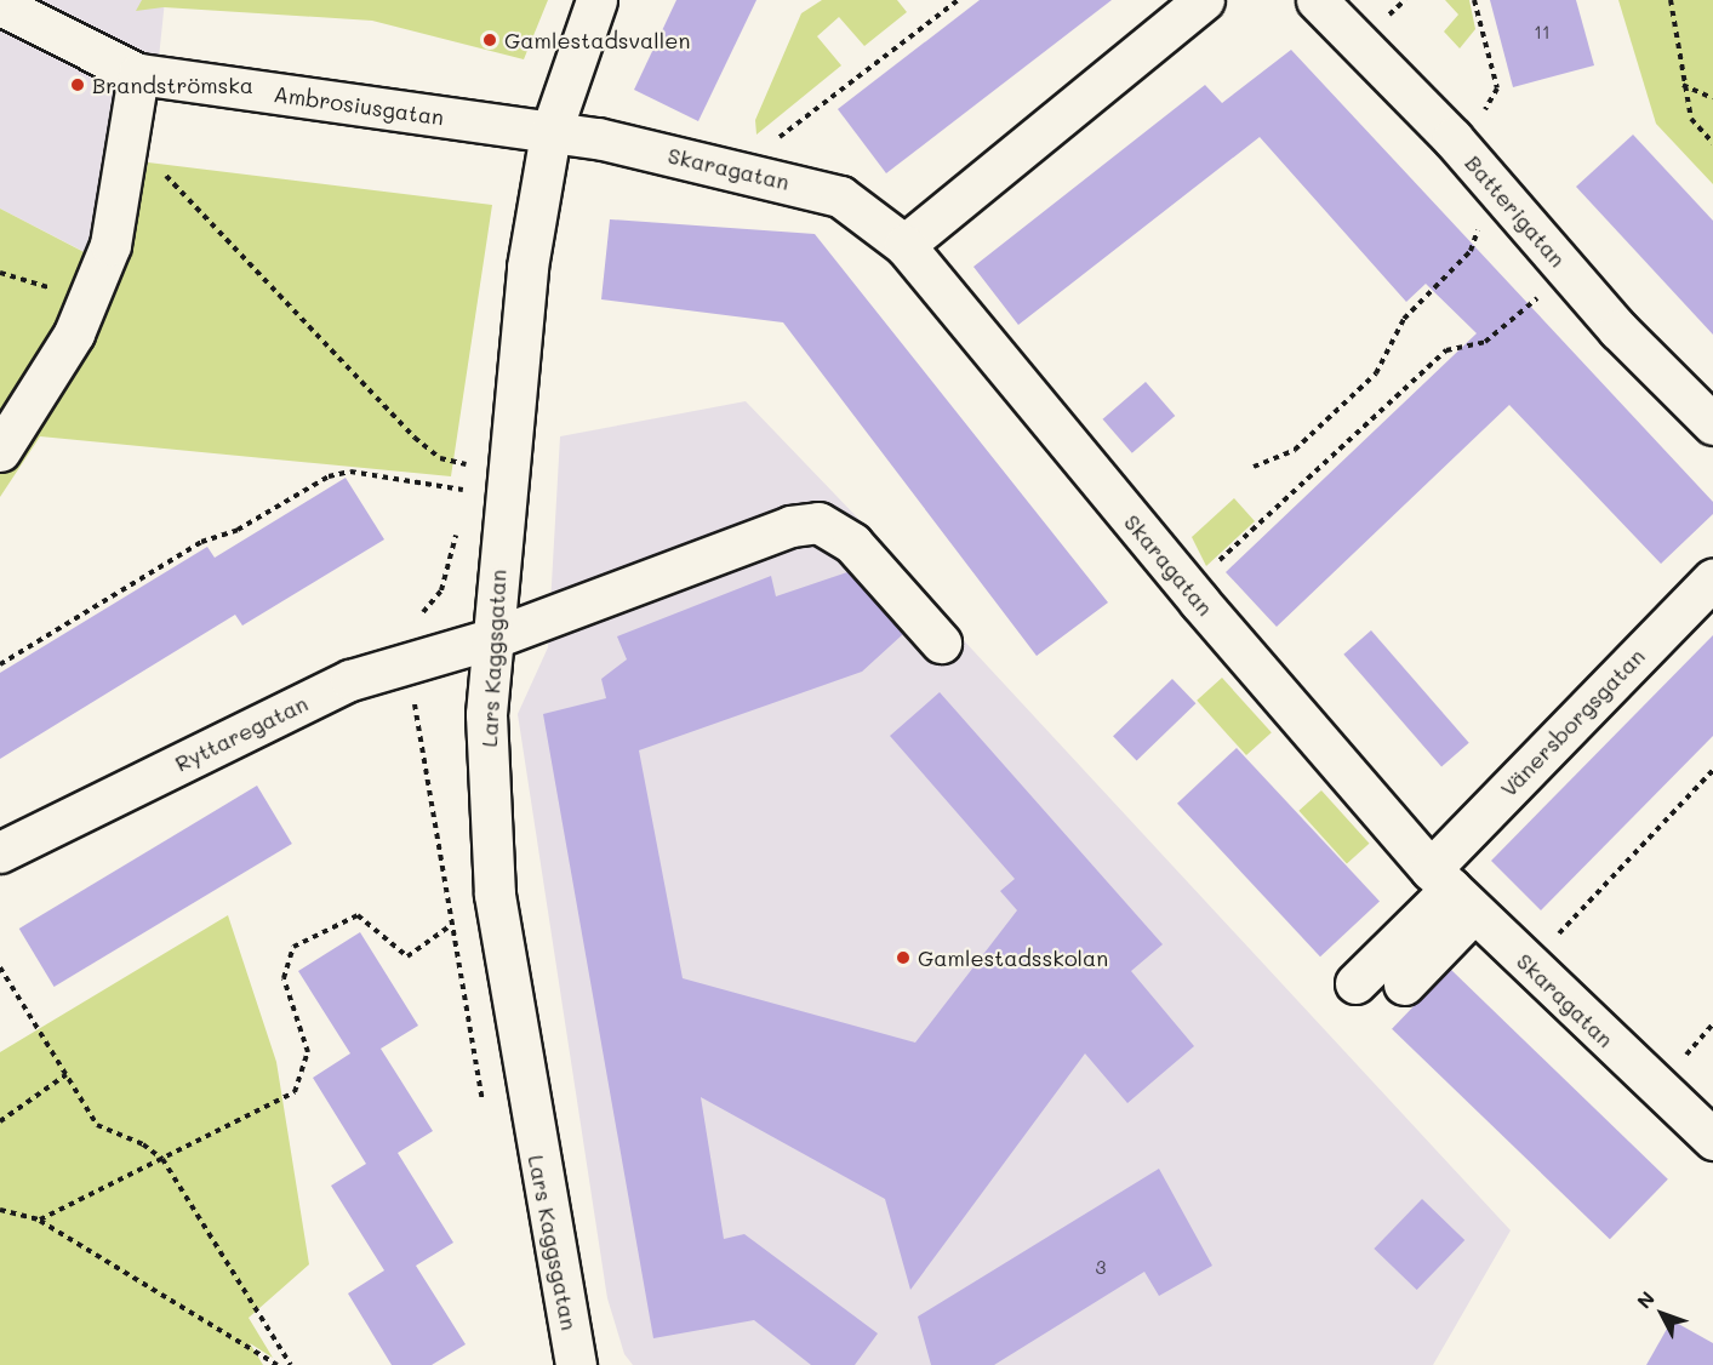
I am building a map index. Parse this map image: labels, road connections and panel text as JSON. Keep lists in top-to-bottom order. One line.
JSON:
{"streets":{"street":["Ambrosiusgatan","Skaragatan","Batterigatan","Lars Kaggsgatan","Vänersborgsgatan","Ryttaregatan"]},"crossings":[["Ambrosiusgatan","Skaragatan"],["Ambrosiusgatan","Lars Kaggsgatan"],["Skaragatan","Lars Kaggsgatan"],["Skaragatan","Vänersborgsgatan"],["Lars Kaggsgatan","Ryttaregatan"]],"places":["Gamlestadsvallen","Brandströmska","Gamlestadsskolan"],"house_numbers":["11","3"],"north":"top left"}
